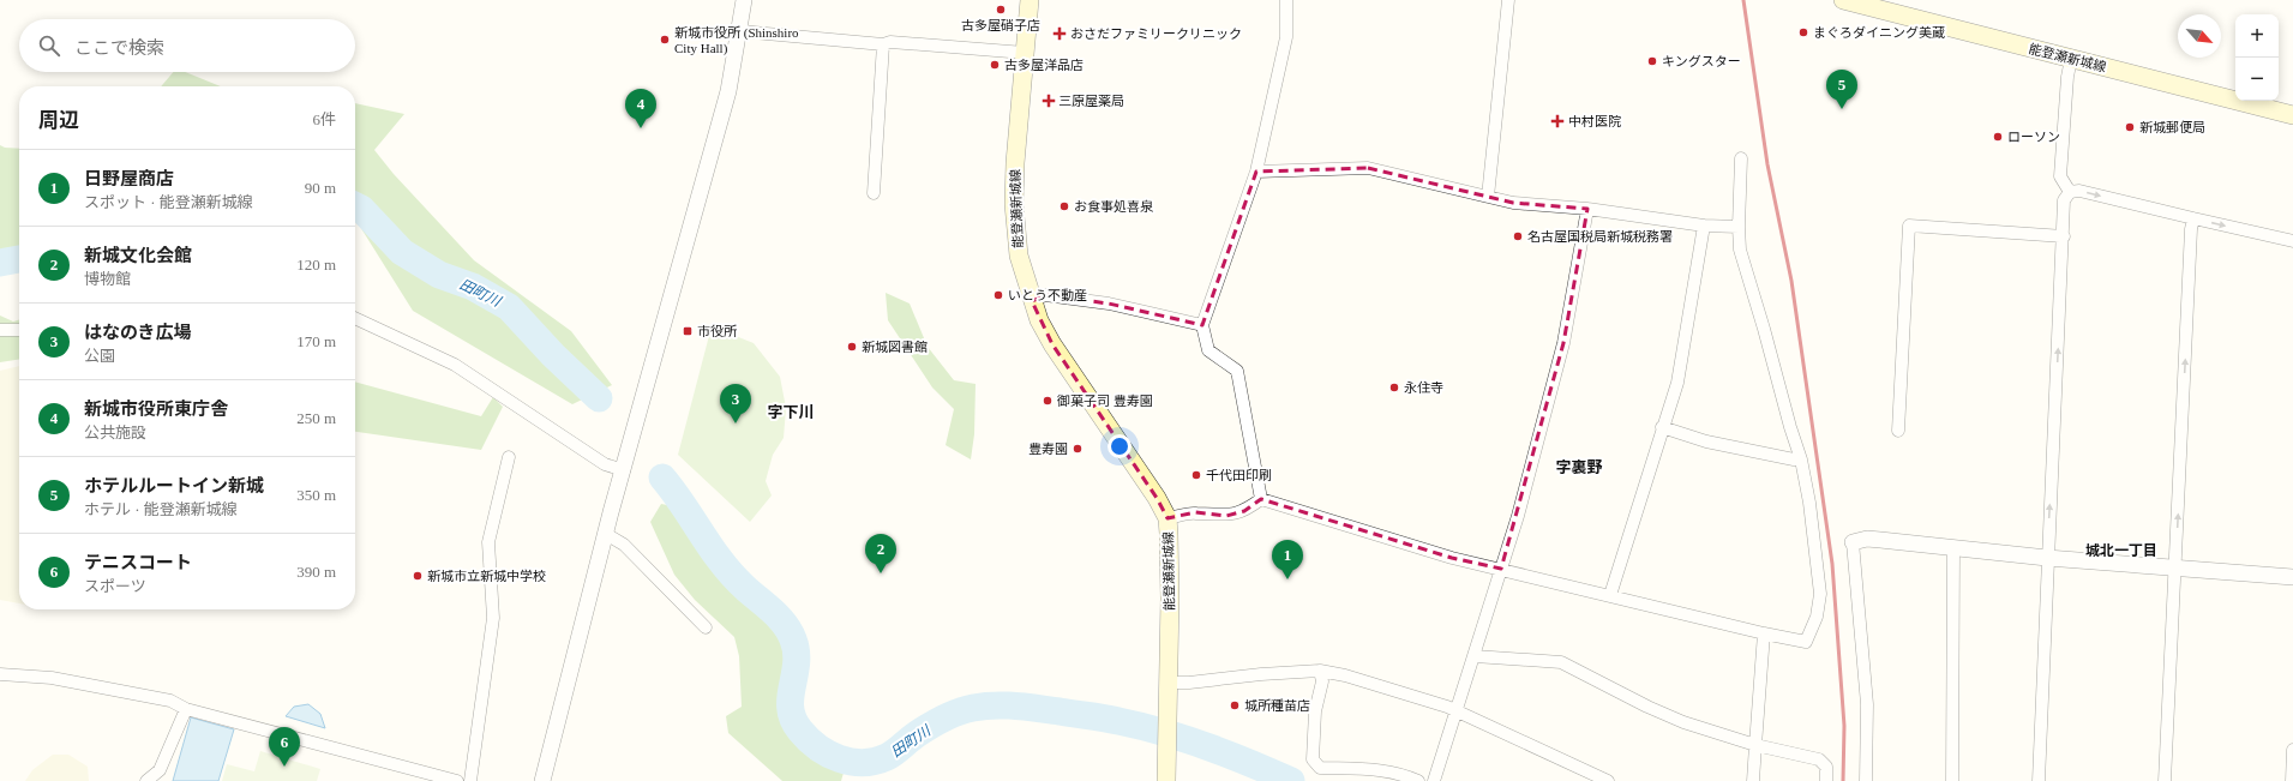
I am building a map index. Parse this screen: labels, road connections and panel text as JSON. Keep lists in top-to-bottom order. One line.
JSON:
{"streets":{"main road":["能登瀬新城線"]},"districts":["字下川","字裏野","城北一丁目"],"water":["田町川"],"places":{"other":["古多屋硝子店","まぐろダイニング美蔵","新城市役所 (Shinshiro City Hall)","キングスター","古多屋洋品店","新城郵便局","ローソン","お食事処喜泉","名古屋国税局新城税務署","いとう不動産","新城図書館","永住寺","御菓子司 豊寿園","豊寿園","千代田印刷","新城市立新城中学校","城所種苗店"],"health":["おさだファミリークリニック","三原屋薬局","中村医院"],"transit":["市役所"]},"north":"bottom right","page":{"map_buttons":["+","−"],"search":"ここで検索","pins":["5","4","3","2","1","6"],"heading":["周辺","6件"],"list":[{"mark":"1","name":"日野屋商店","note":"スポット · 能登瀬新城線","value":"90 m"},{"mark":"2","name":"新城文化会館","note":"博物館","value":"120 m"},{"mark":"3","name":"はなのき広場","note":"公園","value":"170 m"},{"mark":"4","name":"新城市役所東庁舎","note":"公共施設","value":"250 m"},{"mark":"5","name":"ホテルルートイン新城","note":"ホテル · 能登瀬新城線","value":"350 m"},{"mark":"6","name":"テニスコート","note":"スポーツ","value":"390 m"}]}}
